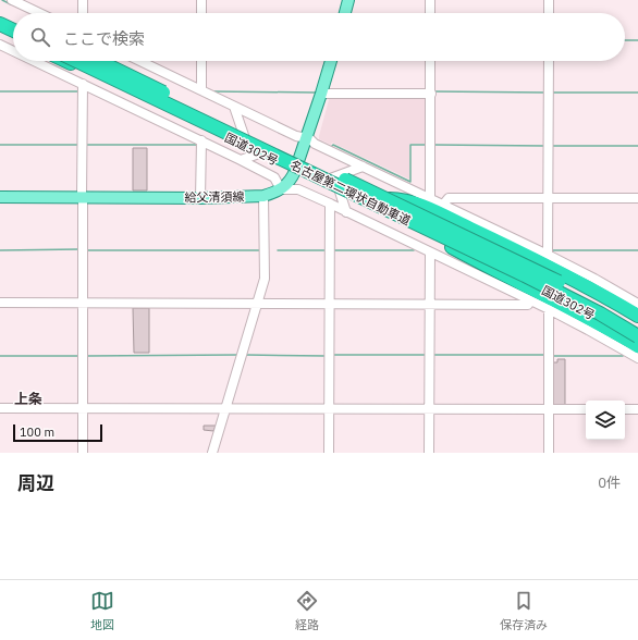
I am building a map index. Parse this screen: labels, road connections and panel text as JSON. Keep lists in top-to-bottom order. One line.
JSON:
{"streets":{"highway":["国道302号","名古屋第二環状自動車道"],"main road":["給父清須線"]},"crossings":[["国道302号","給父清須線"]],"districts":["上条"],"scale_bar":"100 m","page":{"search":"ここで検索","scale":"100 m","heading":["周辺","0件"],"nav":["地図","経路","保存済み"]}}
